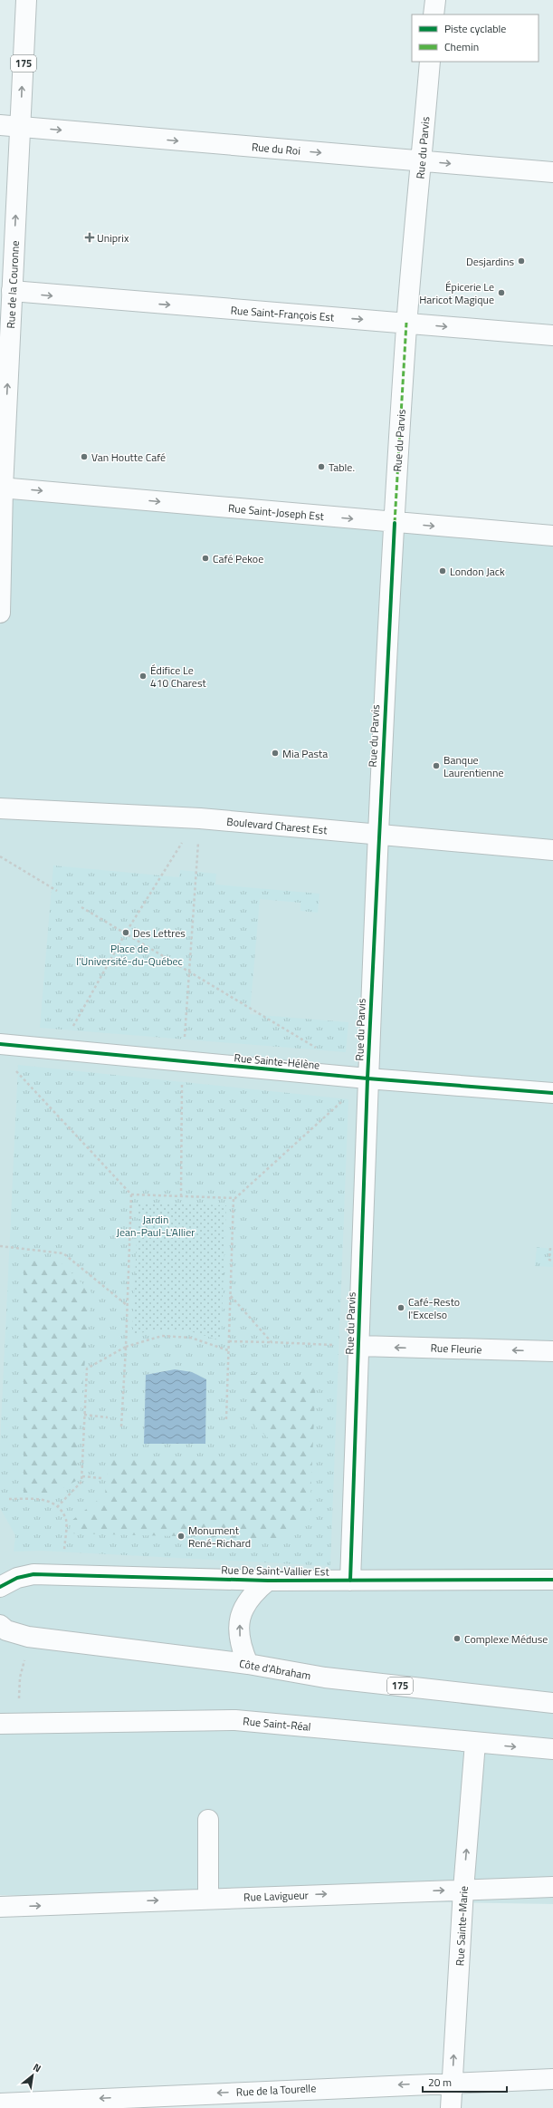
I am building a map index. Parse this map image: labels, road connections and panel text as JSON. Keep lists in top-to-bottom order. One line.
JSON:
{"streets":{"street":["175","Rue du Parvis","Rue du Roi","Rue de la Couronne","Rue Saint-François Est","Rue Saint-Joseph Est","Boulevard Charest Est","Rue Sainte-Hélène","Rue Fleurie","Rue De Saint-Vallier Est","Côte d'Abraham","Rue Saint-Réal","Rue Lavigueur","Rue Sainte-Marie","Rue de la Tourelle"]},"crossings":[["Rue du Parvis","Rue du Roi"],["Rue du Parvis","Rue Saint-François Est"],["Rue du Parvis","Rue Saint-Joseph Est"],["Rue du Parvis","Boulevard Charest Est"],["Rue du Parvis","Rue Sainte-Hélène"],["Rue du Parvis","Rue Fleurie"],["Rue du Parvis","Rue De Saint-Vallier Est"],["Rue du Roi","Rue de la Couronne"],["Rue de la Couronne","Rue Saint-François Est"],["Rue de la Couronne","Rue Saint-Joseph Est"],["Rue Saint-Réal","Rue Sainte-Marie"],["Rue Lavigueur","Rue Sainte-Marie"],["Rue Sainte-Marie","Rue de la Tourelle"]],"one_way":["Rue du Roi","Rue de la Couronne","Rue Saint-François Est","Rue Saint-Joseph Est","Rue Fleurie","Rue Lavigueur","Rue Sainte-Marie","Rue de la Tourelle"],"parks":["Place de l'Université-du-Québec","Jardin Jean-Paul-L'Allier"],"places":{"health":["Uniprix"],"other":["Desjardins","Épicerie Le Haricot Magique","Van Houtte Café","Table.","Café Pekoe","London Jack","Édifice Le 410 Charest","Mia Pasta","Banque Laurentienne","Des Lettres","Café-Resto l'Excelso","Monument René-Richard","Complexe Méduse"]},"legend":["Piste cyclable","Chemin"],"scale_bar":"20 m","north":"top right"}
